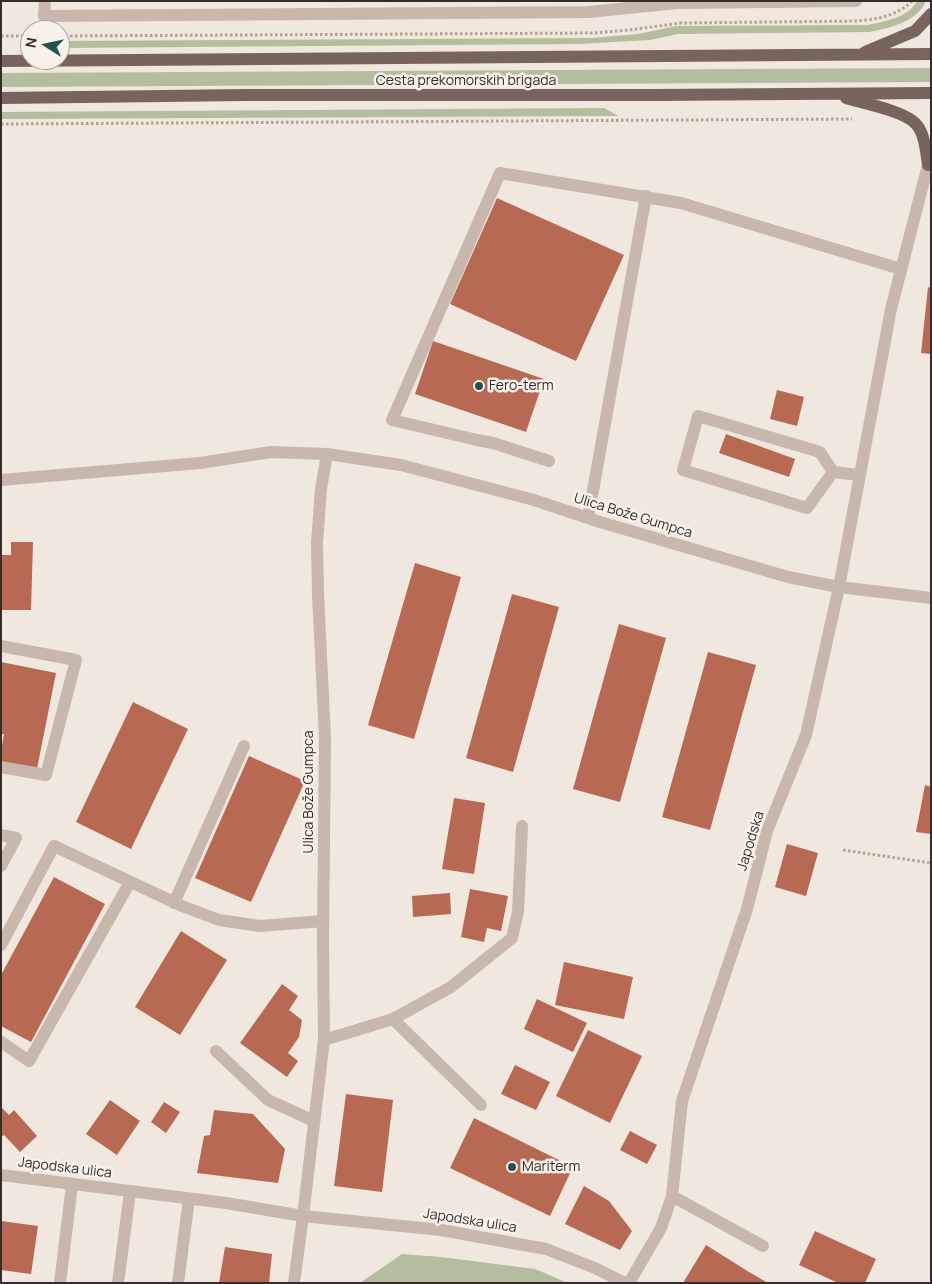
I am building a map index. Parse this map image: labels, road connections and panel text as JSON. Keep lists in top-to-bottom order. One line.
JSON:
{"streets":{"main road":["Cesta prekomorskih brigada"],"street":["Ulica Bože Gumpca","Japodska","Japodska ulica"]},"crossings":[["Ulica Bože Gumpca","Japodska"]],"places":["Fero-term","Mariterm"],"north":"left"}
